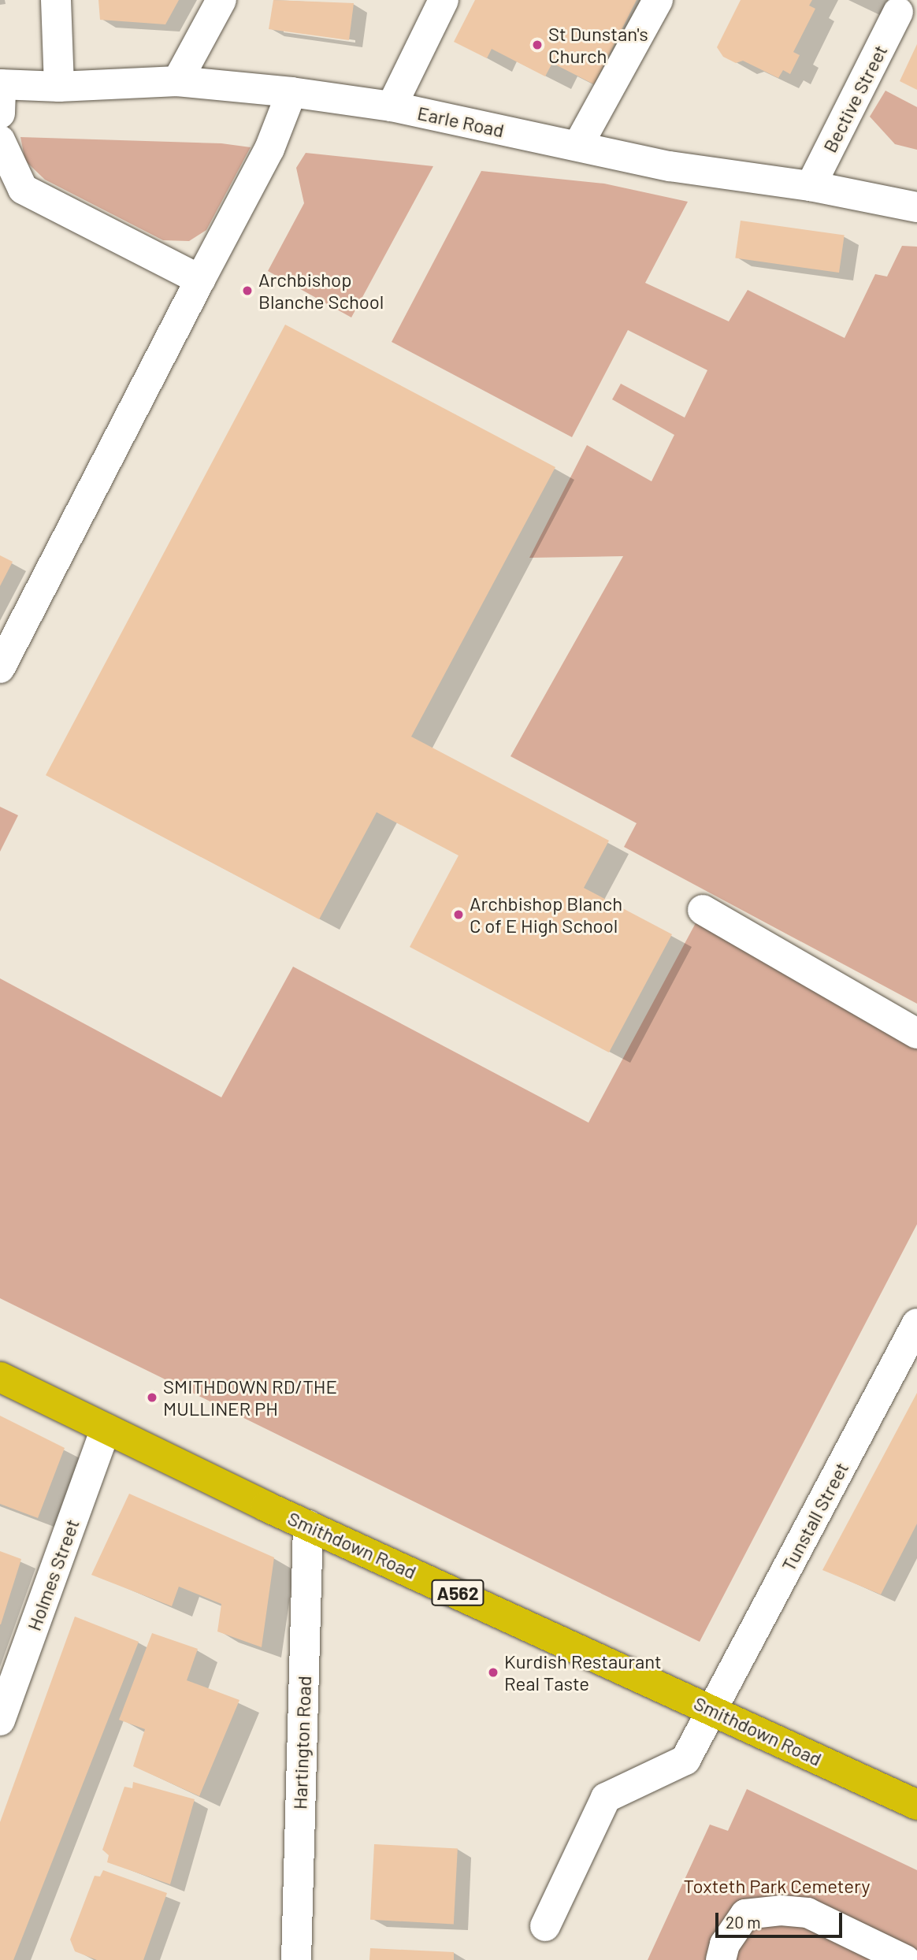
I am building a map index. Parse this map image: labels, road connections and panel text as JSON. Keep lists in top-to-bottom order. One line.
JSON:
{"streets":{"highway":["Smithdown Road","A562"],"street":["Bective Street","Earle Road","Tunstall Street","Holmes Street","Hartington Road"]},"crossings":[["Bective Street","Earle Road"],["Tunstall Street","Smithdown Road"],["Smithdown Road","Holmes Street"],["Smithdown Road","Hartington Road"]],"parks":["Toxteth Park Cemetery"],"places":["St Dunstan's Church","Archbishop Blanche School","Archbishop Blanch C of E High School","SMITHDOWN RD/THE MULLINER PH","Kurdish Restaurant Real Taste"],"scale_bar":"20 m"}
